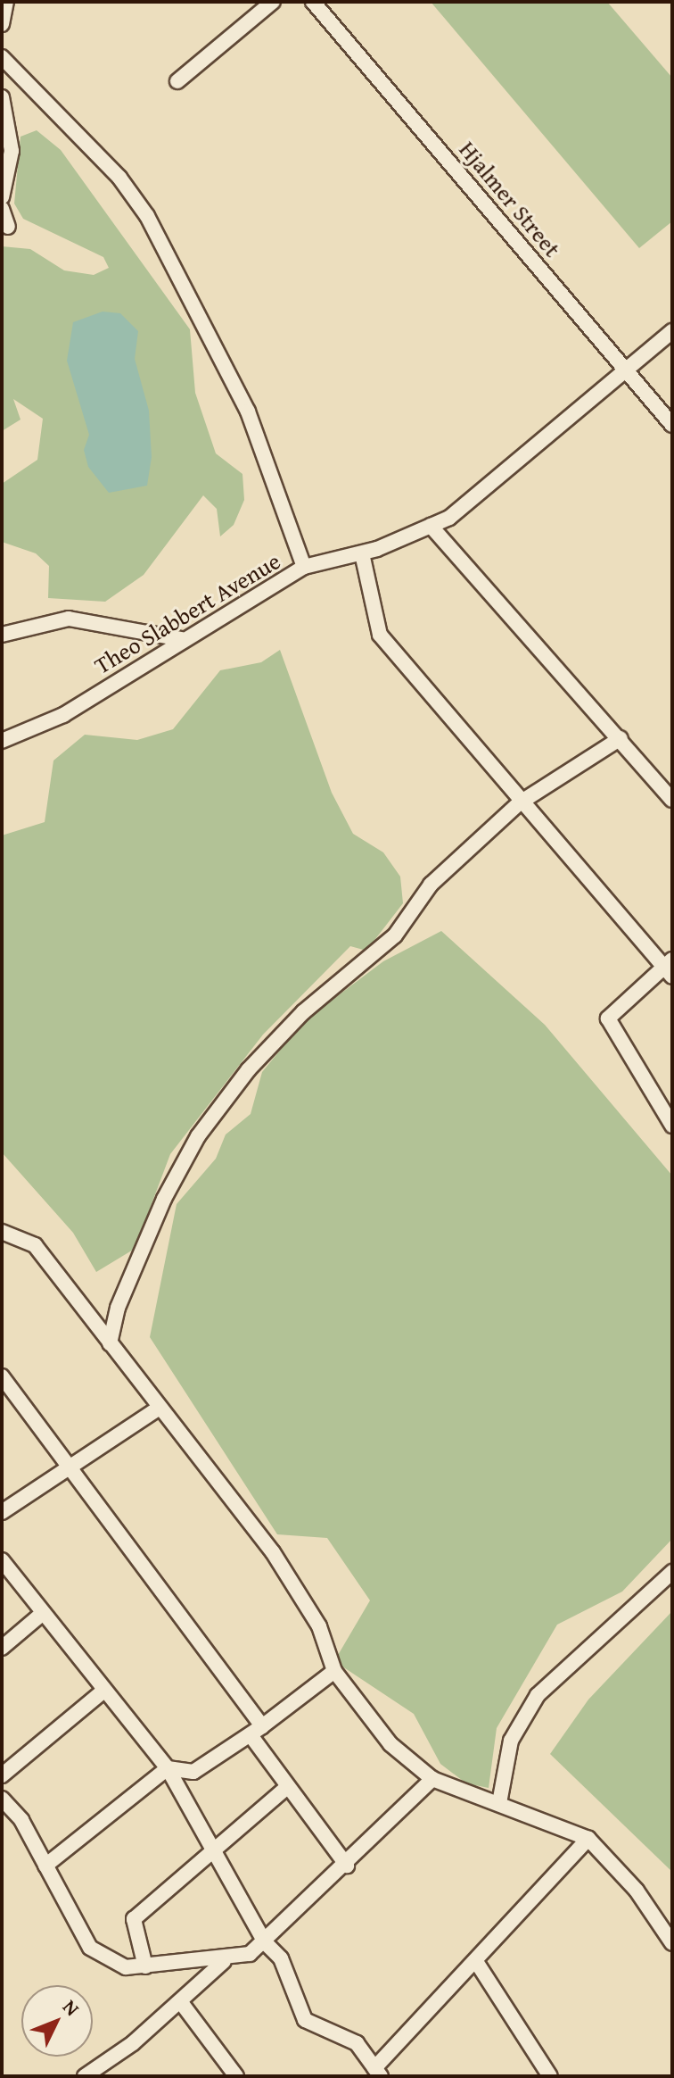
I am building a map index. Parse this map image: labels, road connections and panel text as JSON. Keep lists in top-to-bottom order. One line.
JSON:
{"streets":{"street":["Hjalmer Street","Theo Slabbert Avenue"]},"crossings":[["Hjalmer Street","Theo Slabbert Avenue"]],"north":"top right"}
